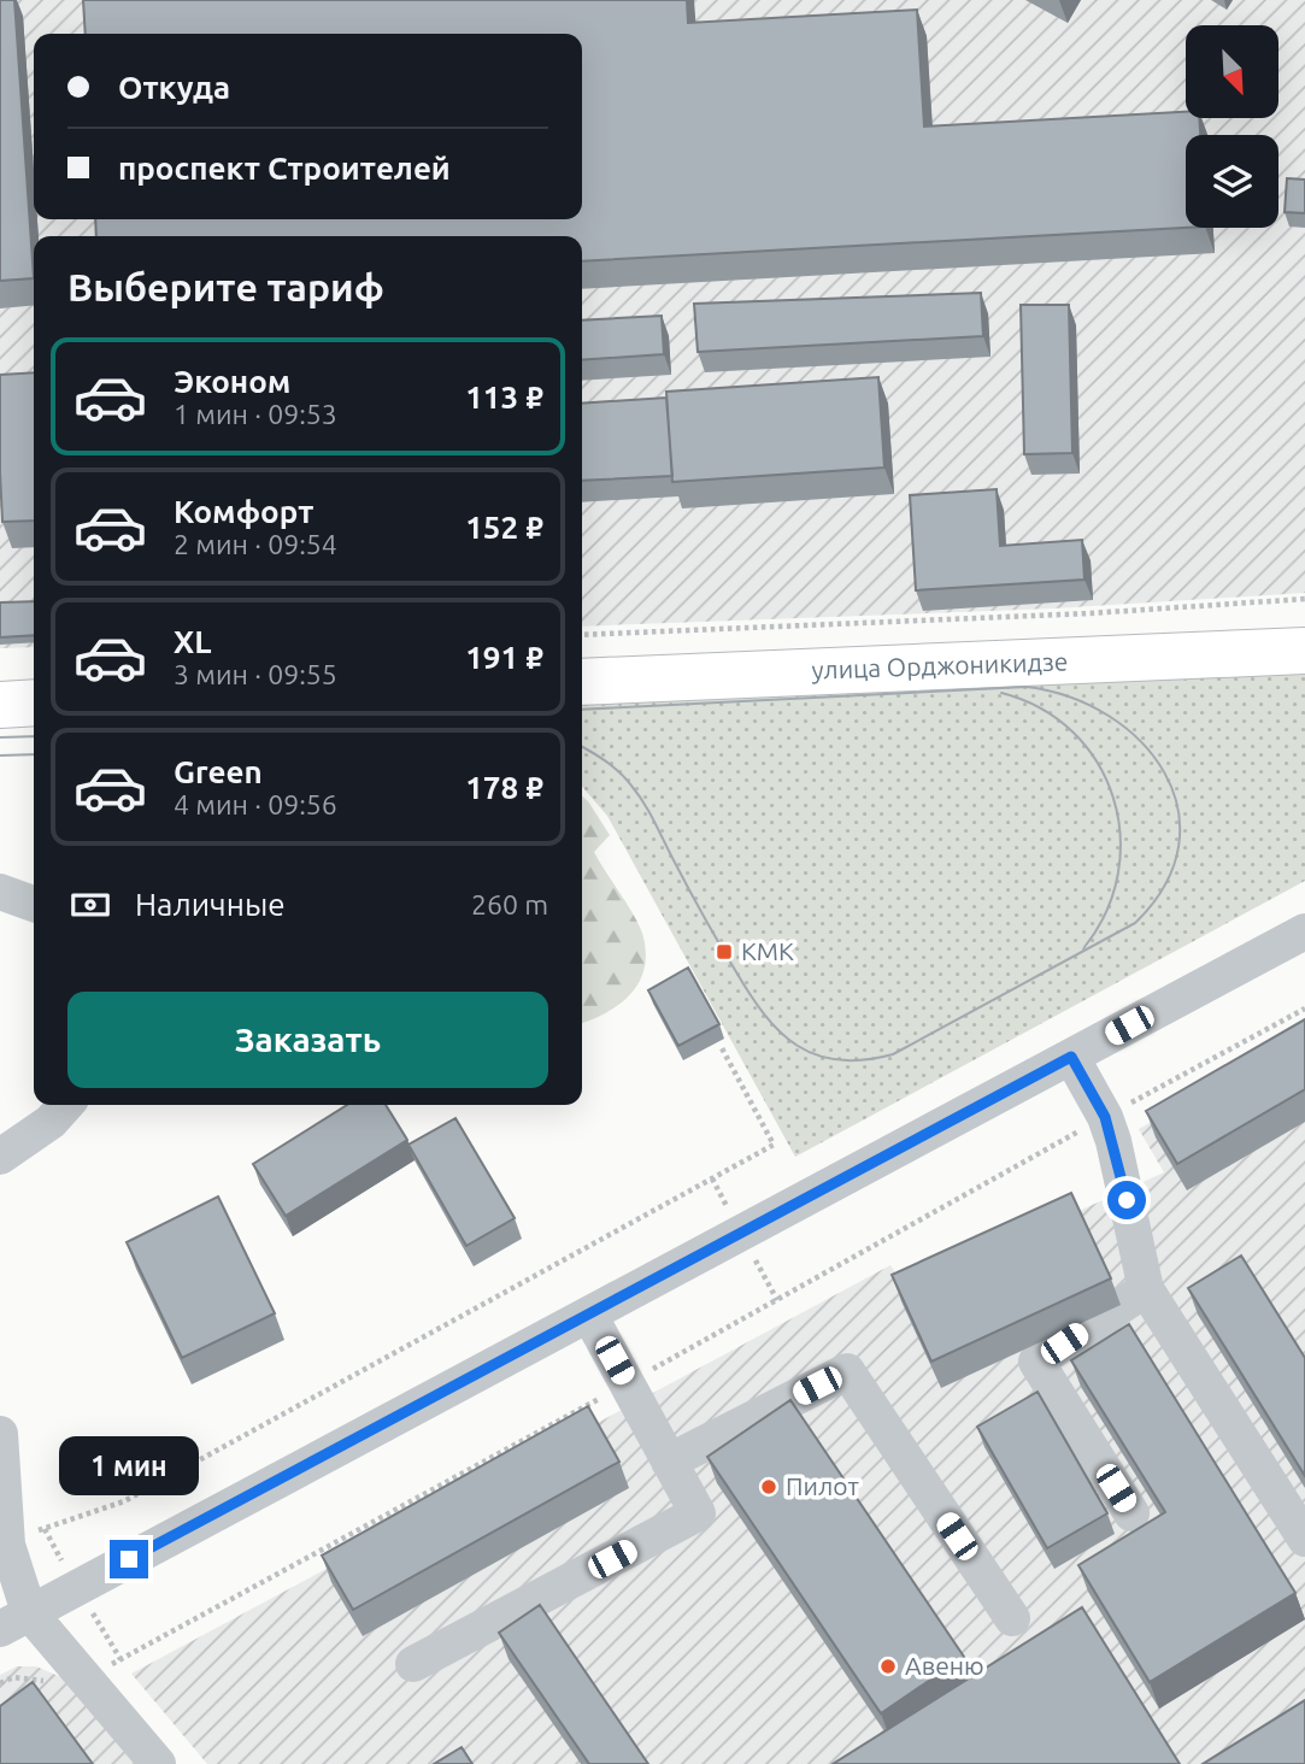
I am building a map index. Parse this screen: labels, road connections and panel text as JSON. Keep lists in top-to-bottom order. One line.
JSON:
{"streets":{"main road":["улица Орджоникидзе"]},"places":{"transit":["КМК"],"other":["Пилот","Авеню"]},"north":"bottom right","page":{"banner":["Откуда","проспект Строителей"],"heading":"Выберите тариф","list":[{"name":"Эконом","note":"1 мин · 09:53","value":"113 ₽"},{"name":"Комфорт","note":"2 мин · 09:54","value":"152 ₽"},{"name":"XL","note":"3 мин · 09:55","value":"191 ₽"},{"name":"Green","note":"4 мин · 09:56","value":"178 ₽"}],"pay":["Наличные","260 m"],"buttons":"Заказать","bubble":"1 мин"}}
